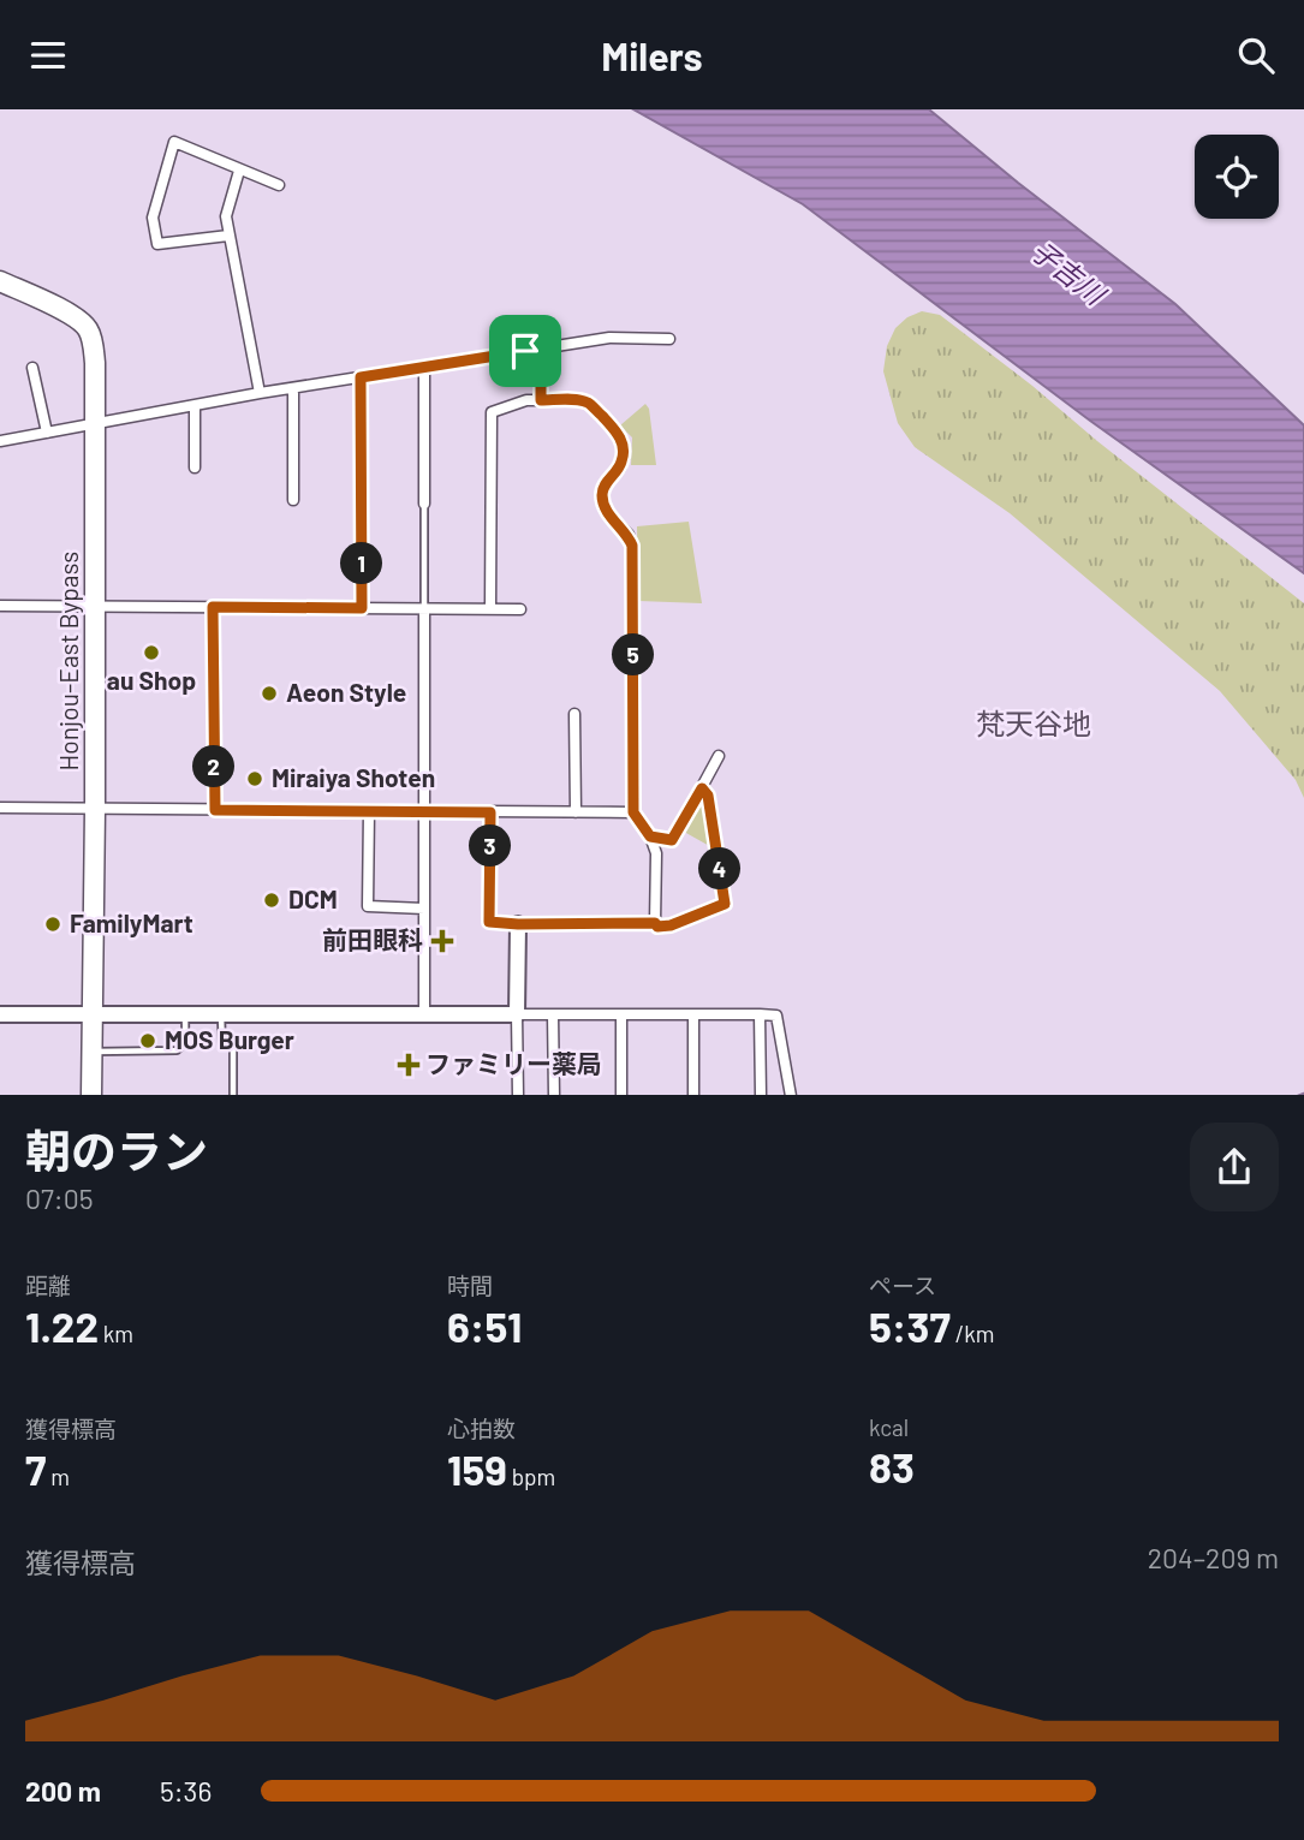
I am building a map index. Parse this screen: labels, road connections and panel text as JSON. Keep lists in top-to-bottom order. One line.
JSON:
{"streets":{"highway":["Honjou-East Bypass"]},"districts":["梵天谷地"],"water":["子吉川"],"places":{"other":["au Shop","Aeon Style","Miraiya Shoten","DCM","FamilyMart","MOS Burger"],"health":["前田眼科","ファミリー薬局"]},"page":{"header":"Milers","pins":["1","5","2","3","4"],"heading":["朝のラン","07:05"],"stats":[["距離","1.22 km"],["時間","6:51"],["ペース","5:37 /km"],["獲得標高","7 m"],["心拍数","159 bpm"],["kcal","83"]],"chart":["獲得標高","204–209 m"],"list":[{"name":"200 m","note":"5:36"}]}}
